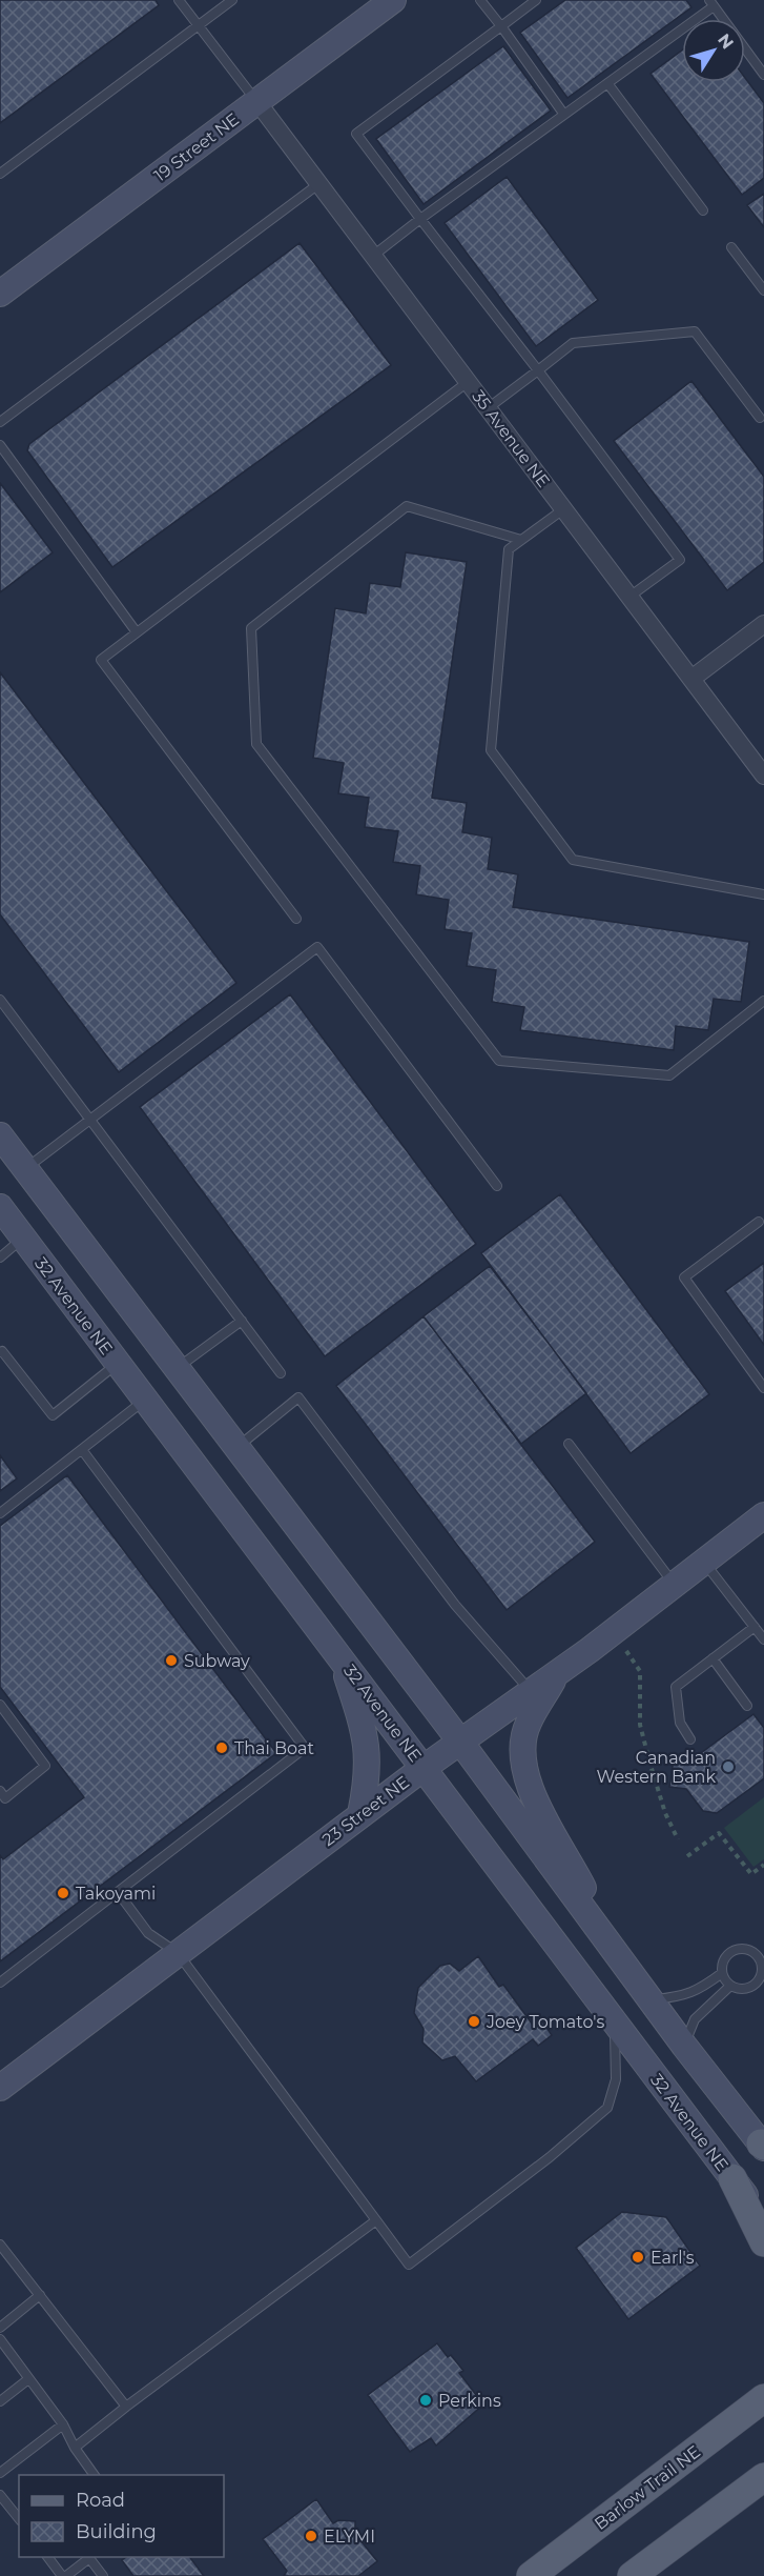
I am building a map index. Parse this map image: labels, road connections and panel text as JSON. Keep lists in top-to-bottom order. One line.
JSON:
{"streets":{"main road":["19 Street NE","32 Avenue NE","23 Street NE","Barlow Trail NE"],"street":["35 Avenue NE"]},"crossings":[["19 Street NE","35 Avenue NE"],["32 Avenue NE","23 Street NE"]],"places":["Subway","Thai Boat","Canadian Western Bank","Takoyami","Joey Tomato's","Earl's","Perkins","ELYMI"],"legend":["Road","Building"],"north":"top right"}
